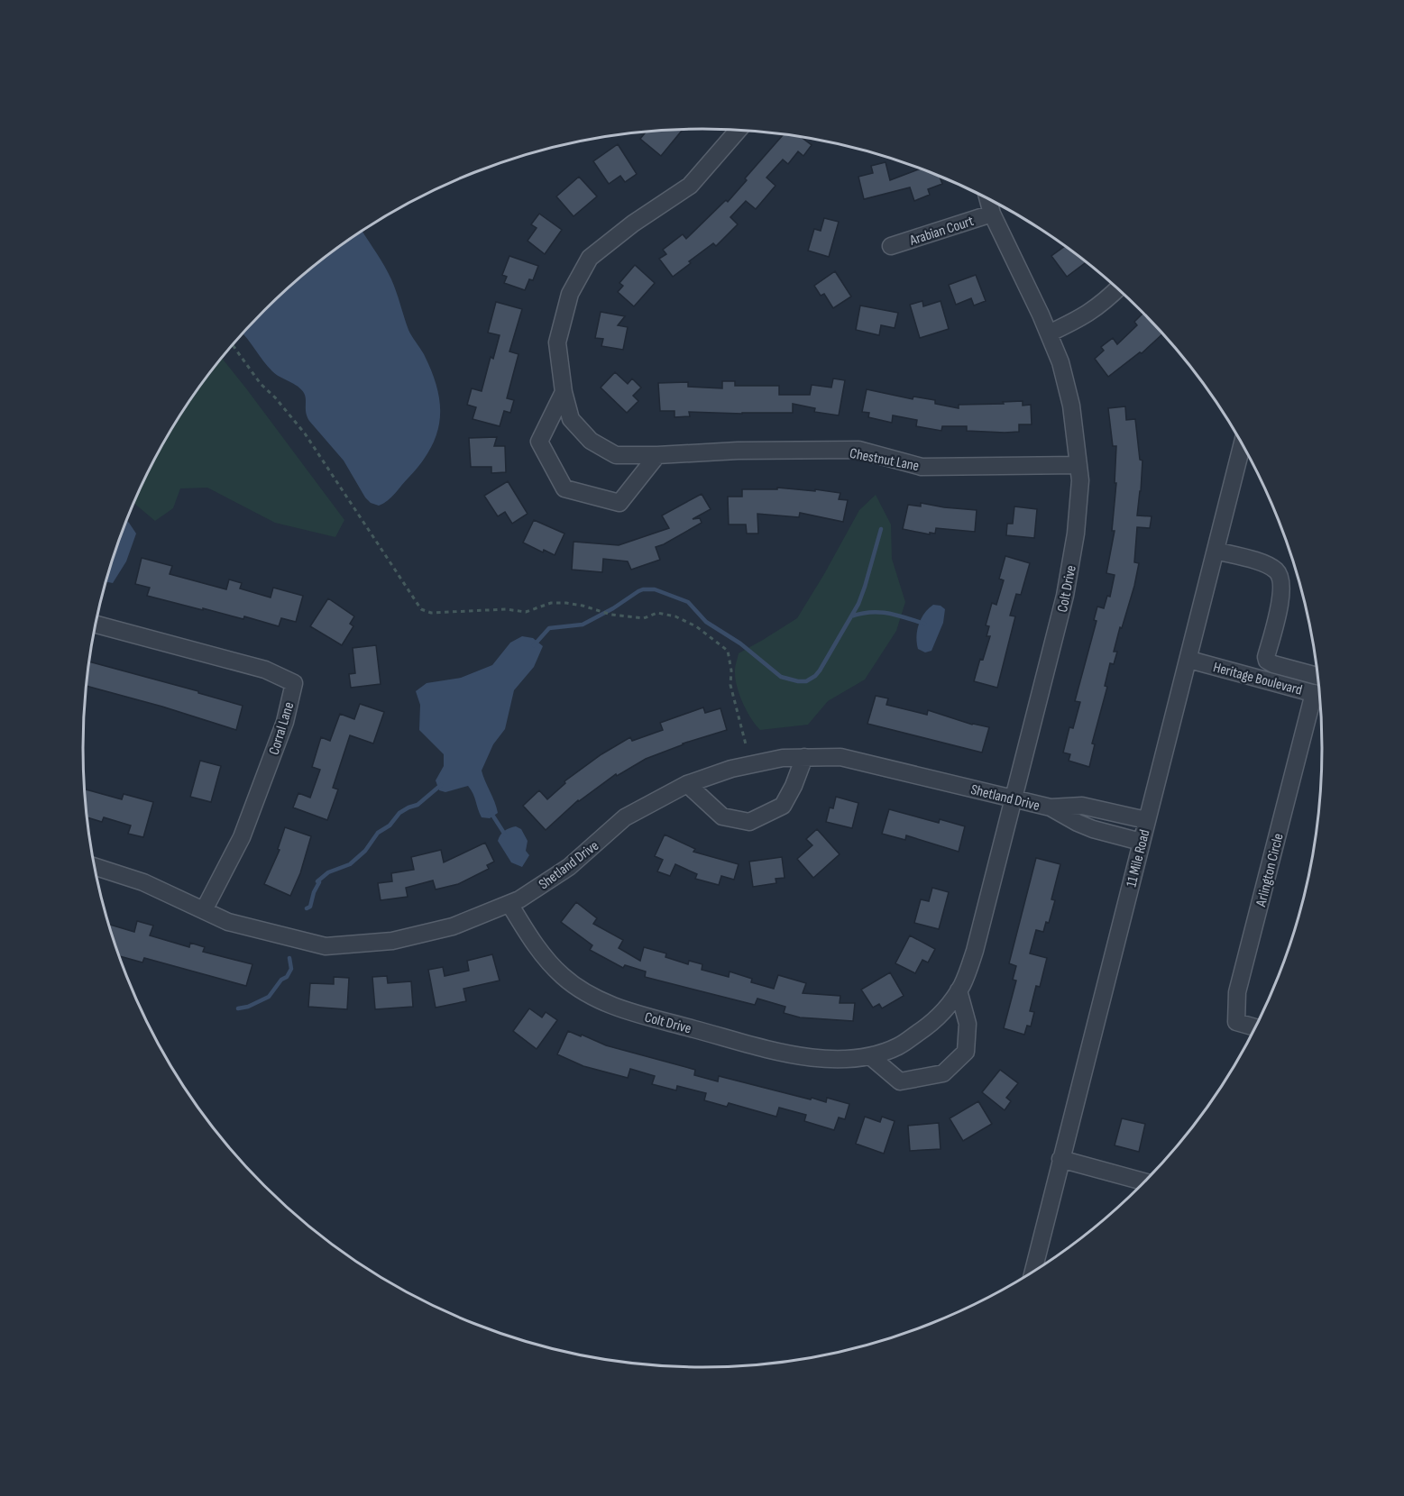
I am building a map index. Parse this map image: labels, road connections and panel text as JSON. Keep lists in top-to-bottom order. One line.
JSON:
{"streets":{"street":["Arabian Court","Chestnut Lane","Colt Drive","Heritage Boulevard","Corral Lane","Shetland Drive","11 Mile Road","Arlington Circle"]},"crossings":[["Arabian Court","Colt Drive"],["Chestnut Lane","Colt Drive"],["Colt Drive","Shetland Drive"],["Heritage Boulevard","11 Mile Road"],["Corral Lane","Shetland Drive"],["Shetland Drive","11 Mile Road"]]}
